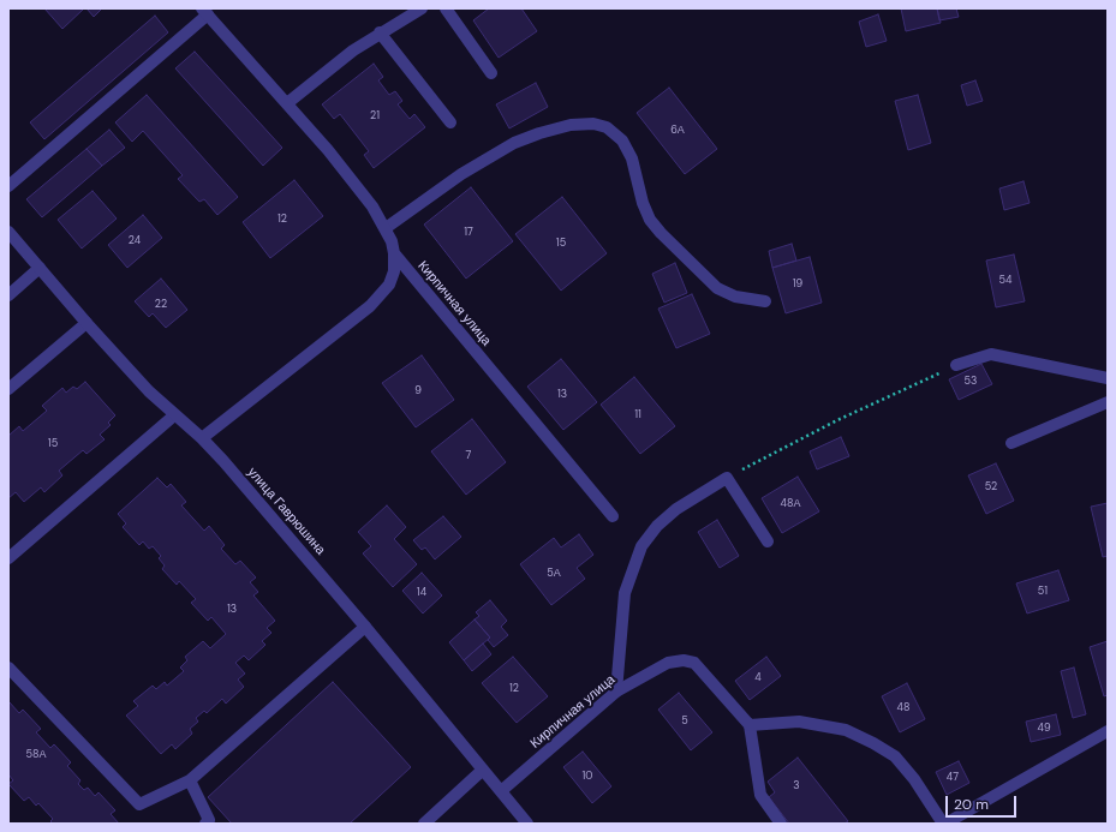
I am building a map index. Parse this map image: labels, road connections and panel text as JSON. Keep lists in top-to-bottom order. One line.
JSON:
{"streets":{"street":["Кирпичная улица","улица Гаврюшина"]},"crossings":[["Кирпичная улица","улица Гаврюшина"]],"house_numbers":["21","6А","12","17","24","15","54","19","22","53","9","13","11","15","7","52","48А","5А","51","14","13","4","12","48","5","49","58А","10","47","3"],"scale_bar":"20 m"}
